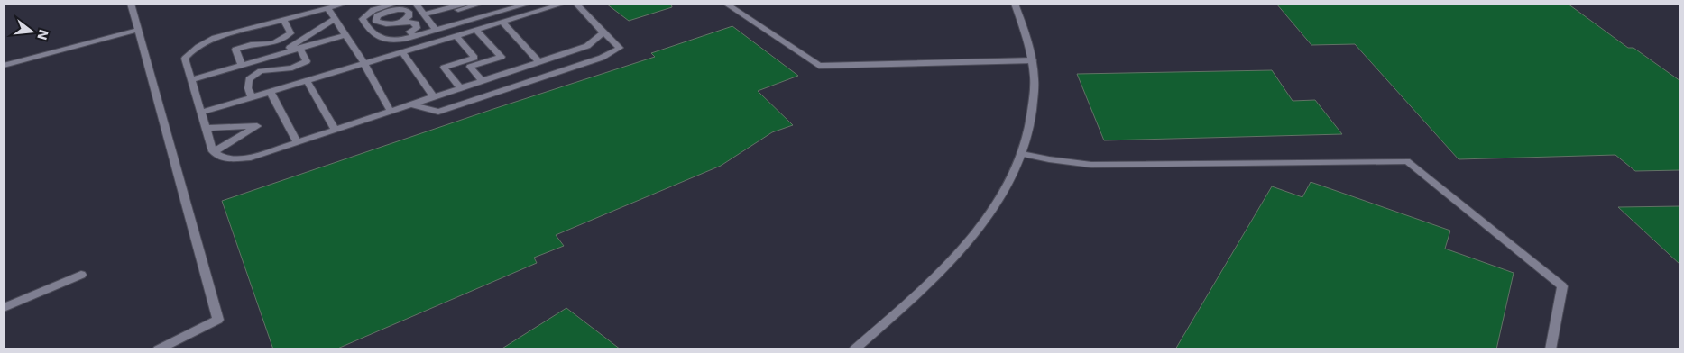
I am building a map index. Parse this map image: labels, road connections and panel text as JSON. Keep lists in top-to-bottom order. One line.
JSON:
{"north":"right"}
